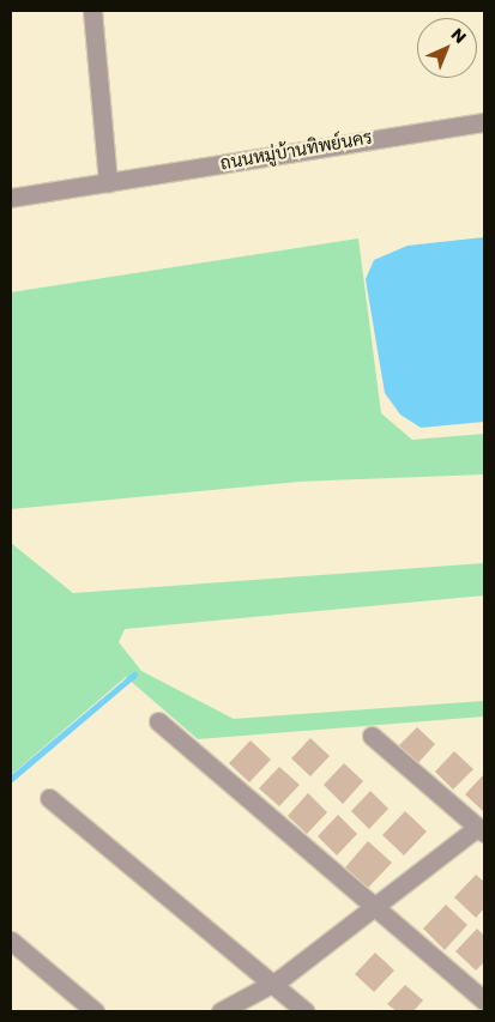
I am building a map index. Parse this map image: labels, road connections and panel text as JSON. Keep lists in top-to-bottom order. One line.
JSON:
{"streets":{"street":["ถนนหมู่บ้านทิพย์นคร"]},"north":"top right"}
